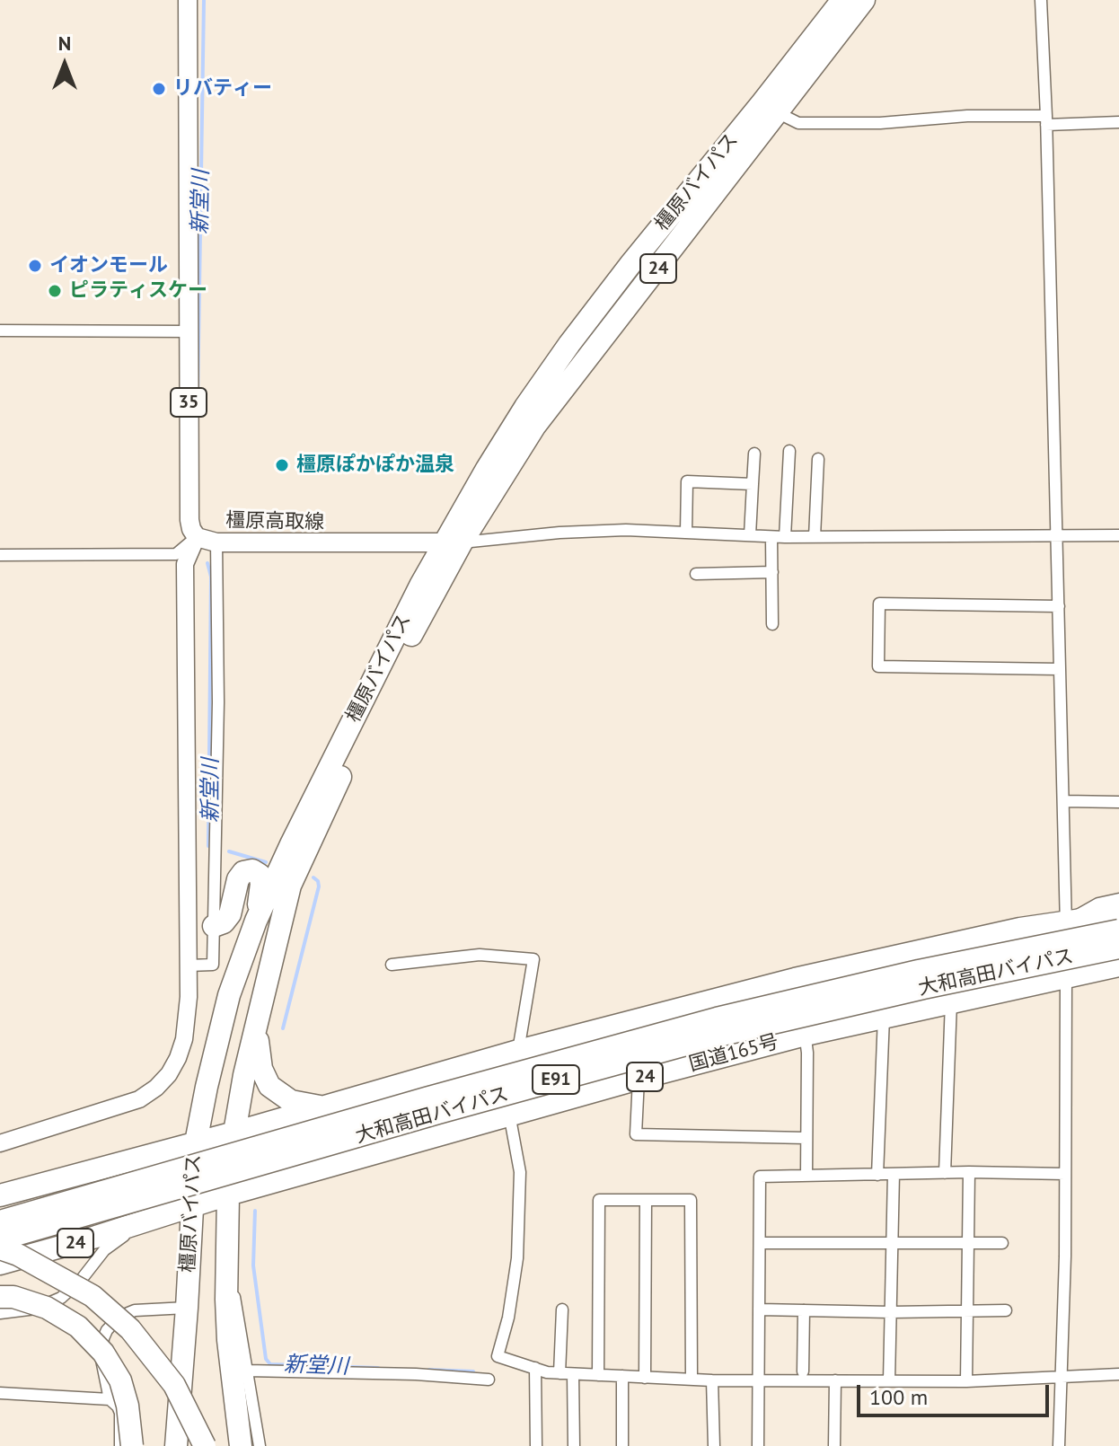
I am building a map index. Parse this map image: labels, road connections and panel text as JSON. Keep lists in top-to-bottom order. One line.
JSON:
{"streets":{"highway":["橿原バイパス","24","大和高田バイパス","国道165号","E91"],"main road":["35","橿原高取線"]},"crossings":[["橿原バイパス","24"],["橿原バイパス","橿原高取線"],["橿原バイパス","国道165号"],["24","国道165号"]],"water":["新堂川"],"places":["リバティー","イオンモール","ピラティスケー","橿原ぽかぽか温泉"],"scale_bar":"100 m","north":"top"}
